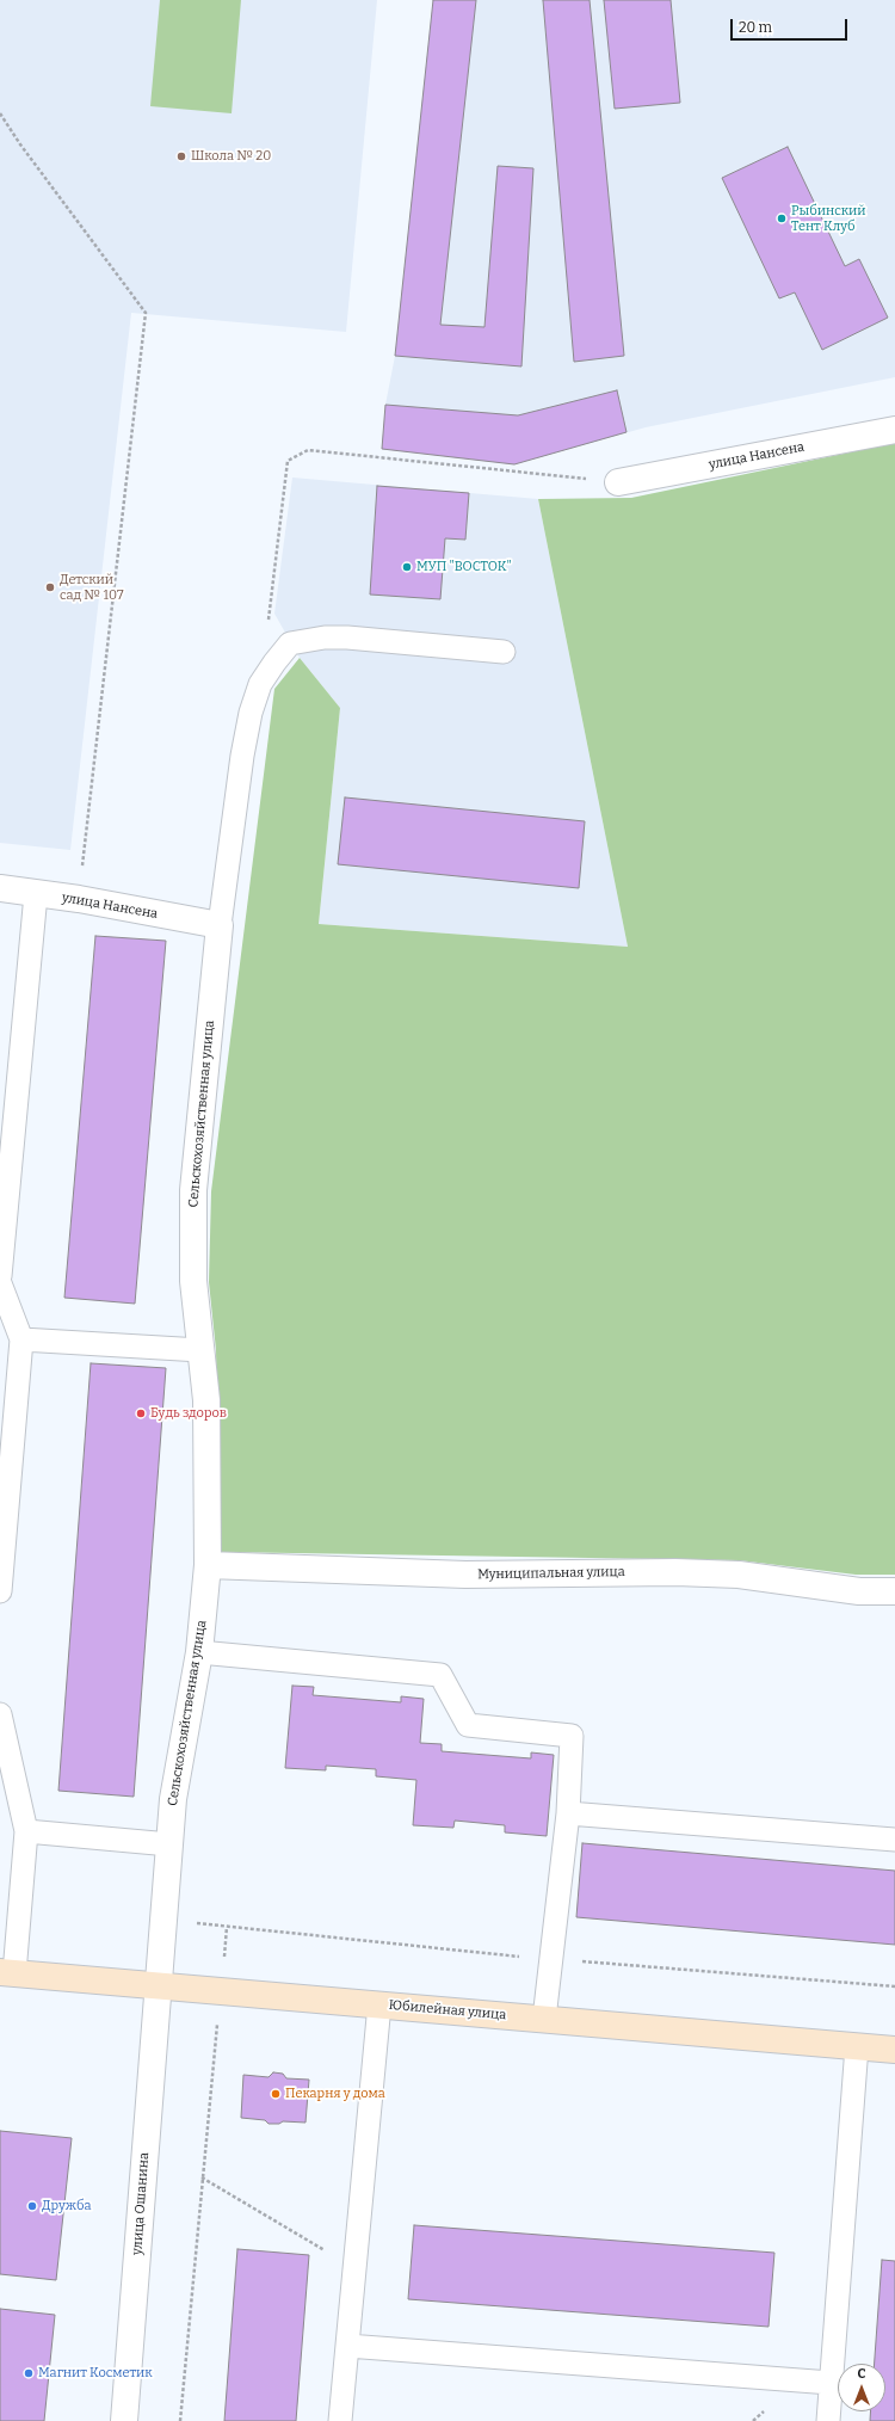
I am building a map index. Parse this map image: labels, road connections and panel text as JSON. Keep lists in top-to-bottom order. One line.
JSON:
{"streets":{"street":["улица Нансена","Сельскохозяйственная улица","Муниципальная улица","Юбилейная улица","улица Ошанина"]},"crossings":[["улица Нансена","Сельскохозяйственная улица"],["Сельскохозяйственная улица","Муниципальная улица"],["Сельскохозяйственная улица","Юбилейная улица"],["Сельскохозяйственная улица","улица Ошанина"],["Юбилейная улица","улица Ошанина"]],"places":["Школа № 20","Рыбинский Тент Клуб","МУП \"ВОСТОК\"","Детский сад № 107","Будь здоров","Пекарня у дома","Дружба","Магнит Косметик"],"scale_bar":"20 m","north":"top"}
